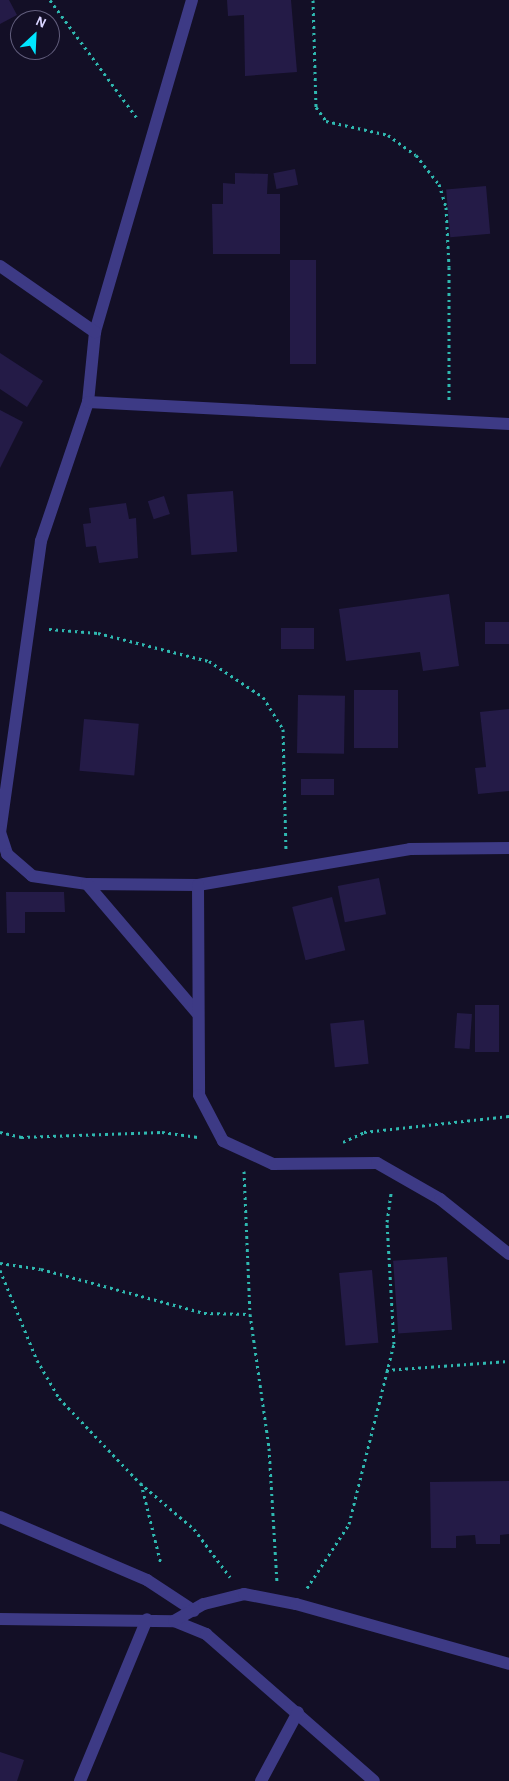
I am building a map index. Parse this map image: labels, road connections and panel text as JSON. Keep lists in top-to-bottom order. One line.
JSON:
{"north":"top right"}
